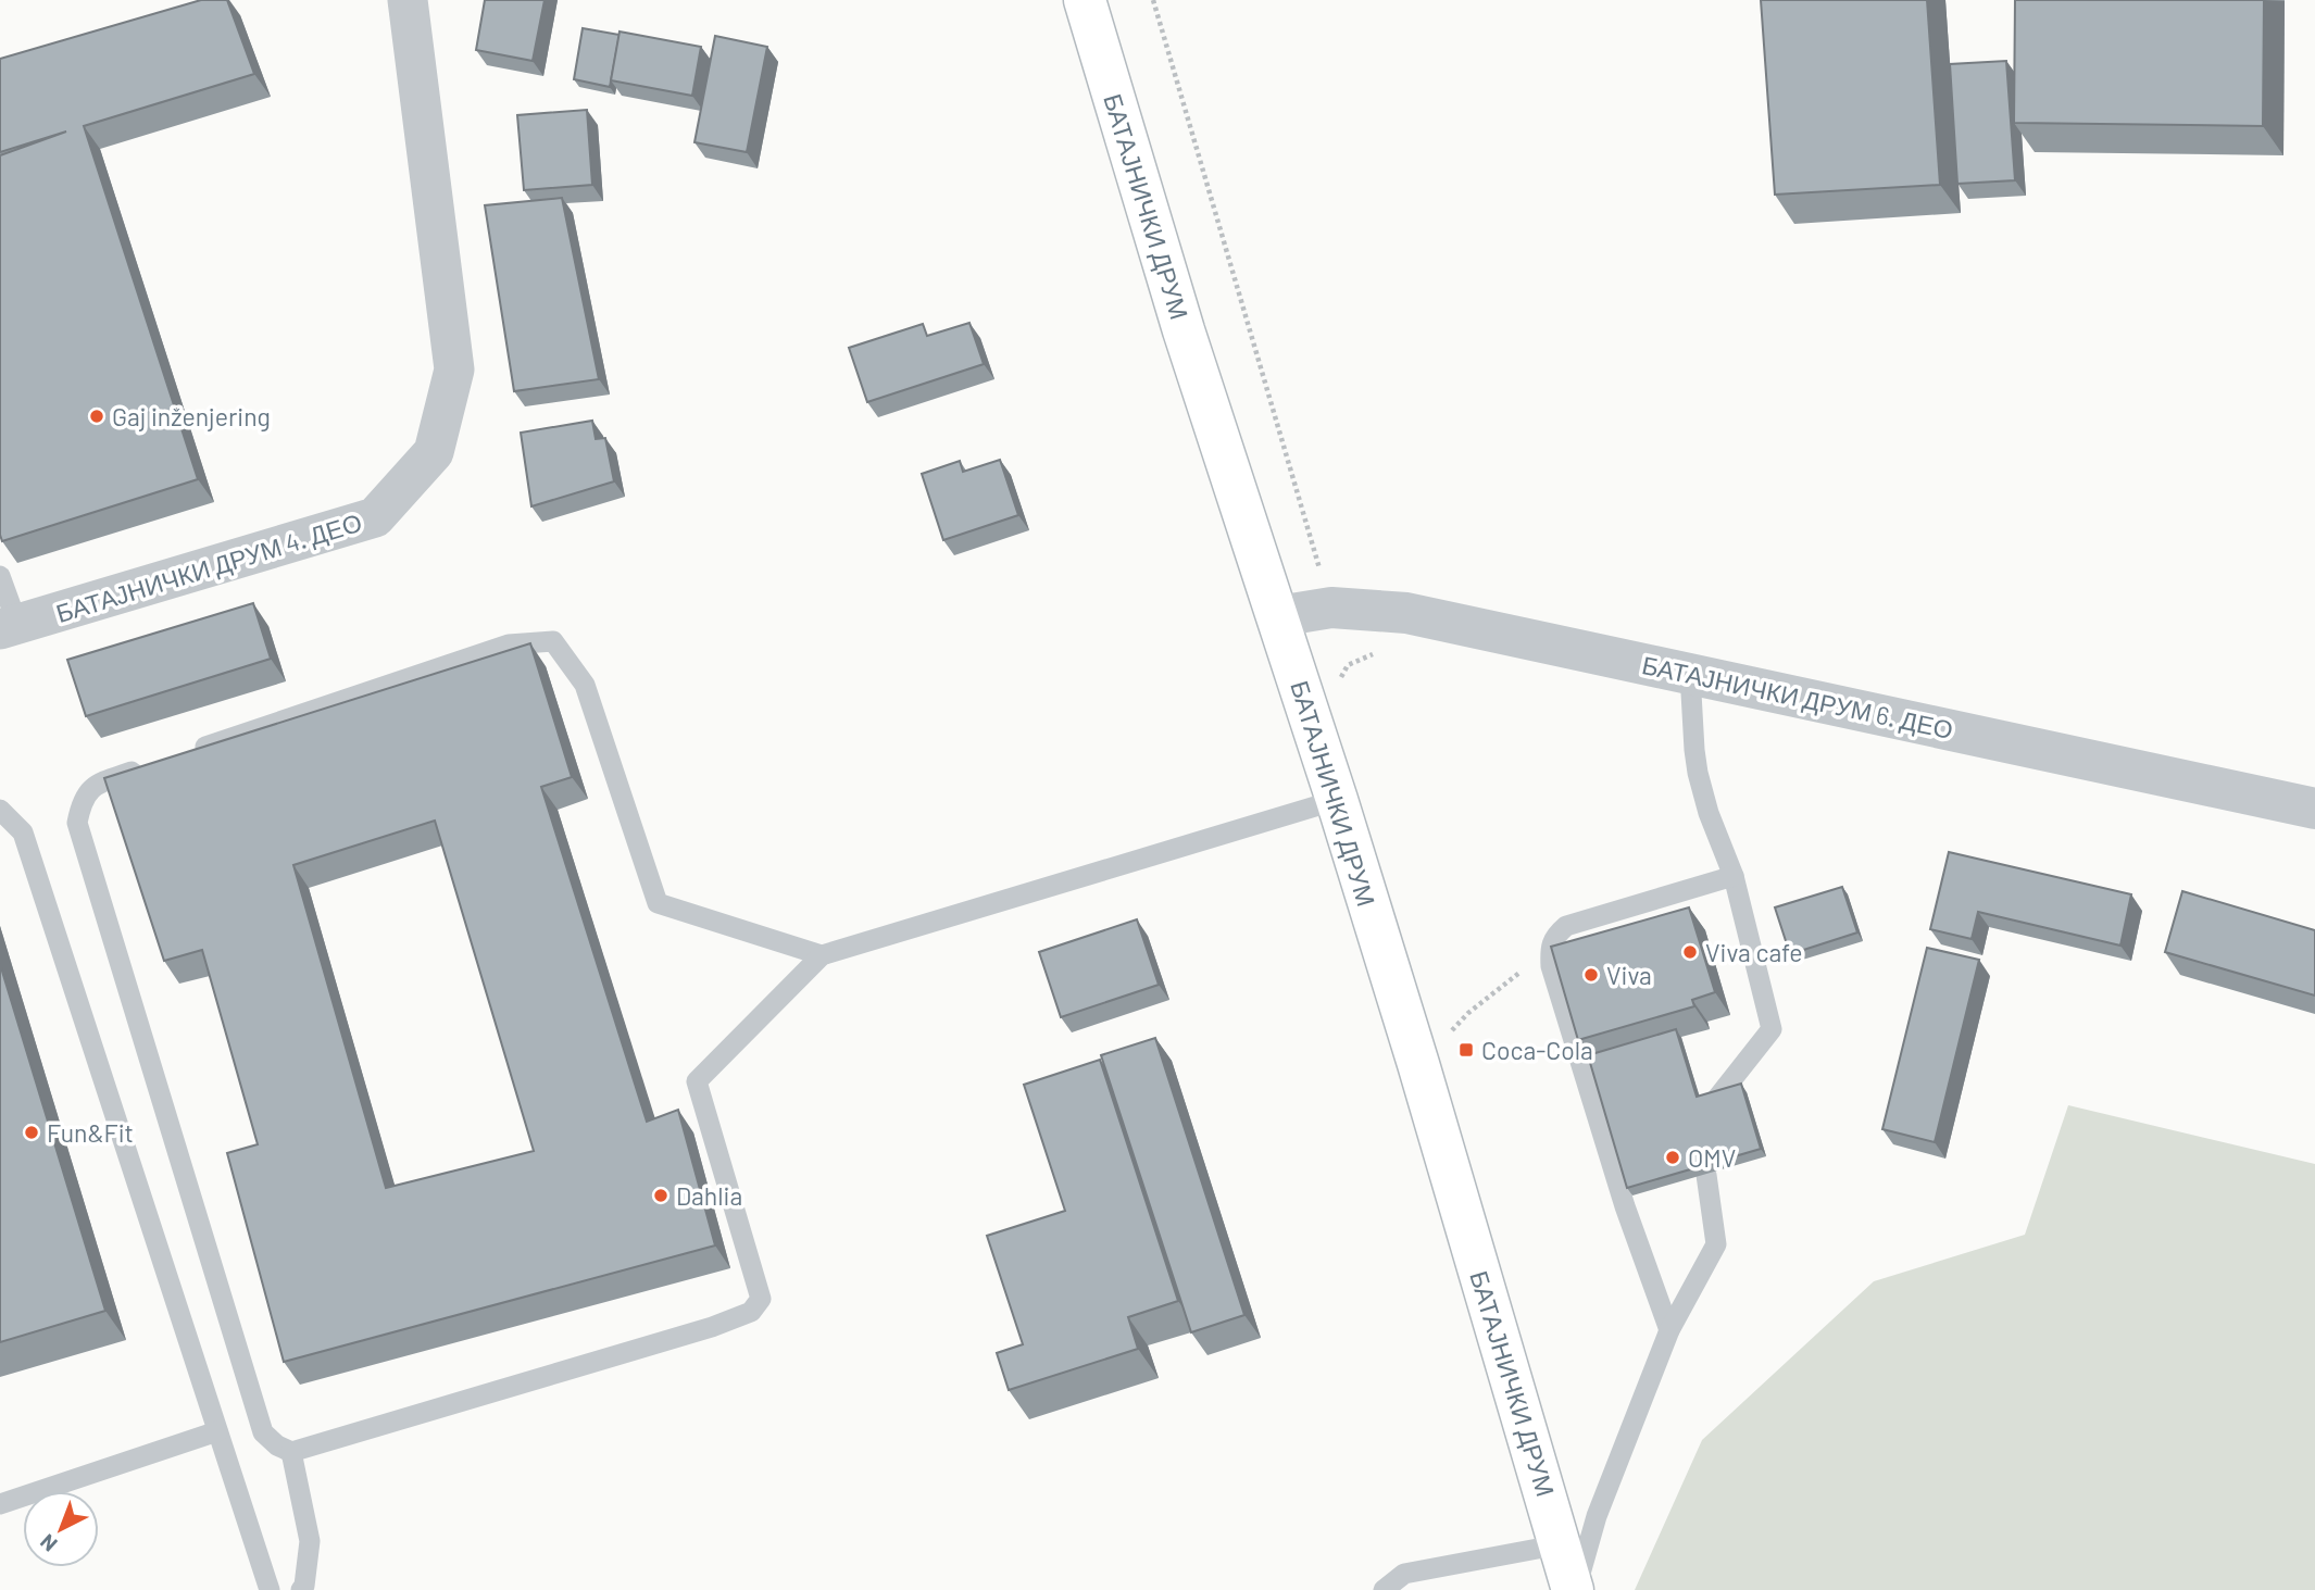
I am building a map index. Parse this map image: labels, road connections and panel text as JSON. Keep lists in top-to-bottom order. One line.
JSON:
{"streets":{"main road":["БАТАЈНИЧКИ ДРУМ"],"street":["БАТАЈНИЧКИ ДРУМ 4. ДЕО","БАТАЈНИЧКИ ДРУМ 6. ДЕО"]},"crossings":[["БАТАЈНИЧКИ ДРУМ","БАТАЈНИЧКИ ДРУМ 6. ДЕО"]],"places":{"other":["Gaj inženjering","Viva cafe","Viva","Fun&Fit","OMV","Dahlia"],"transit":["Coca-Cola"]},"north":"bottom left"}
